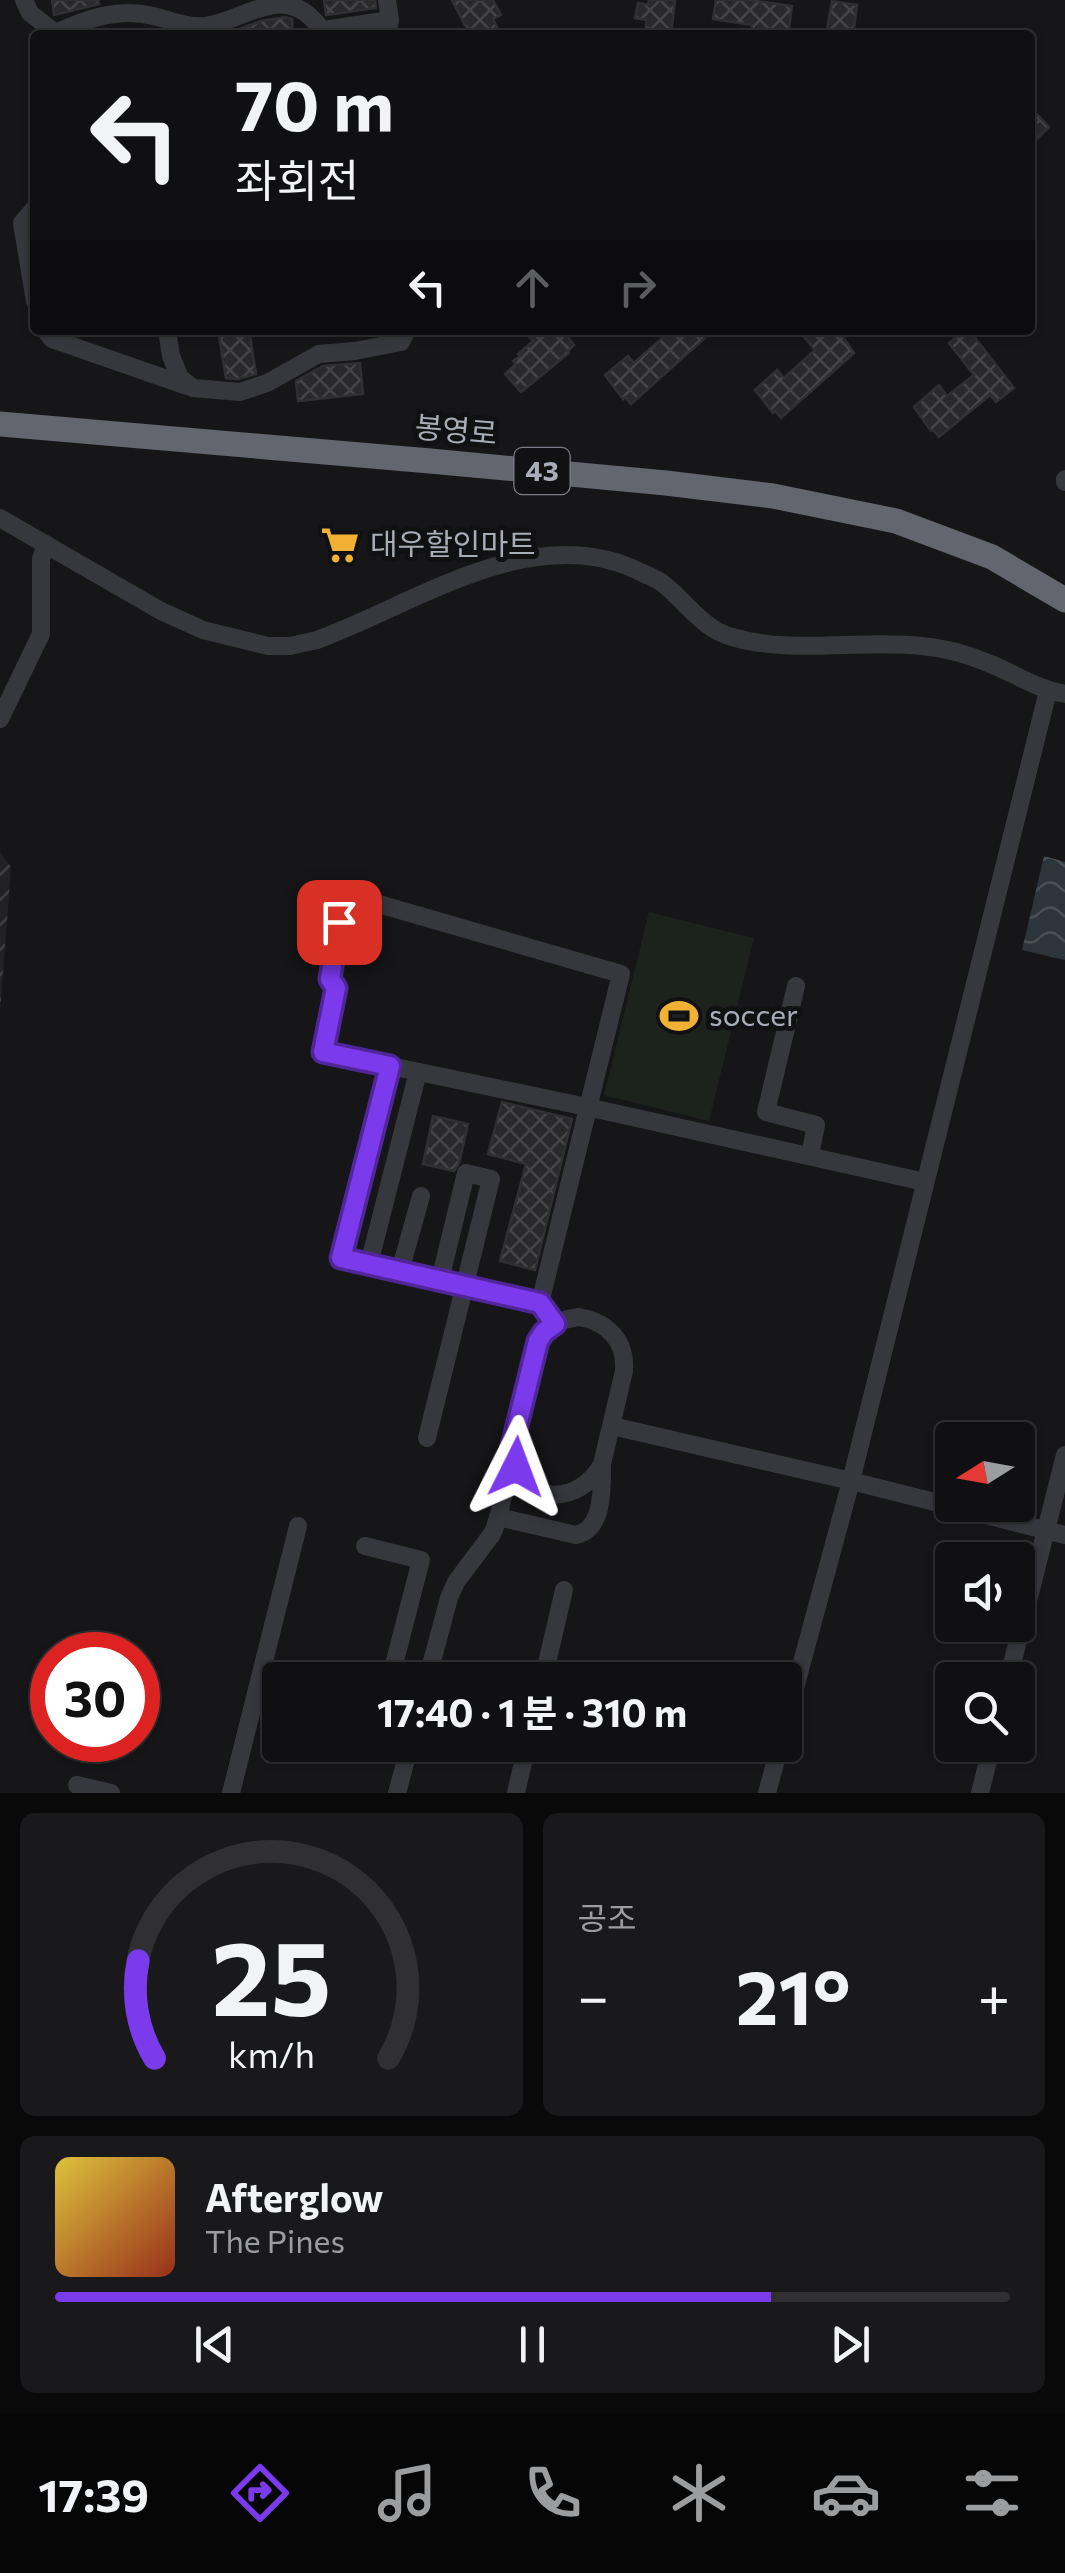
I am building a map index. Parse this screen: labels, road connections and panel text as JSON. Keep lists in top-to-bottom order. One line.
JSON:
{"streets":{"highway":["봉영로","43"]},"places":{"supermarket":["대우할인마트"],"sports":["soccer"]},"north":"left","page":{"turn":["70 m","좌회전"],"limit":"30","trip":"17:40 · 1 분 · 310 m","tile":"공조","heat":["−","21°","+"],"song":["Afterglow","The Pines"],"tabs":"17:39","gauge":["25","km/h"]}}
